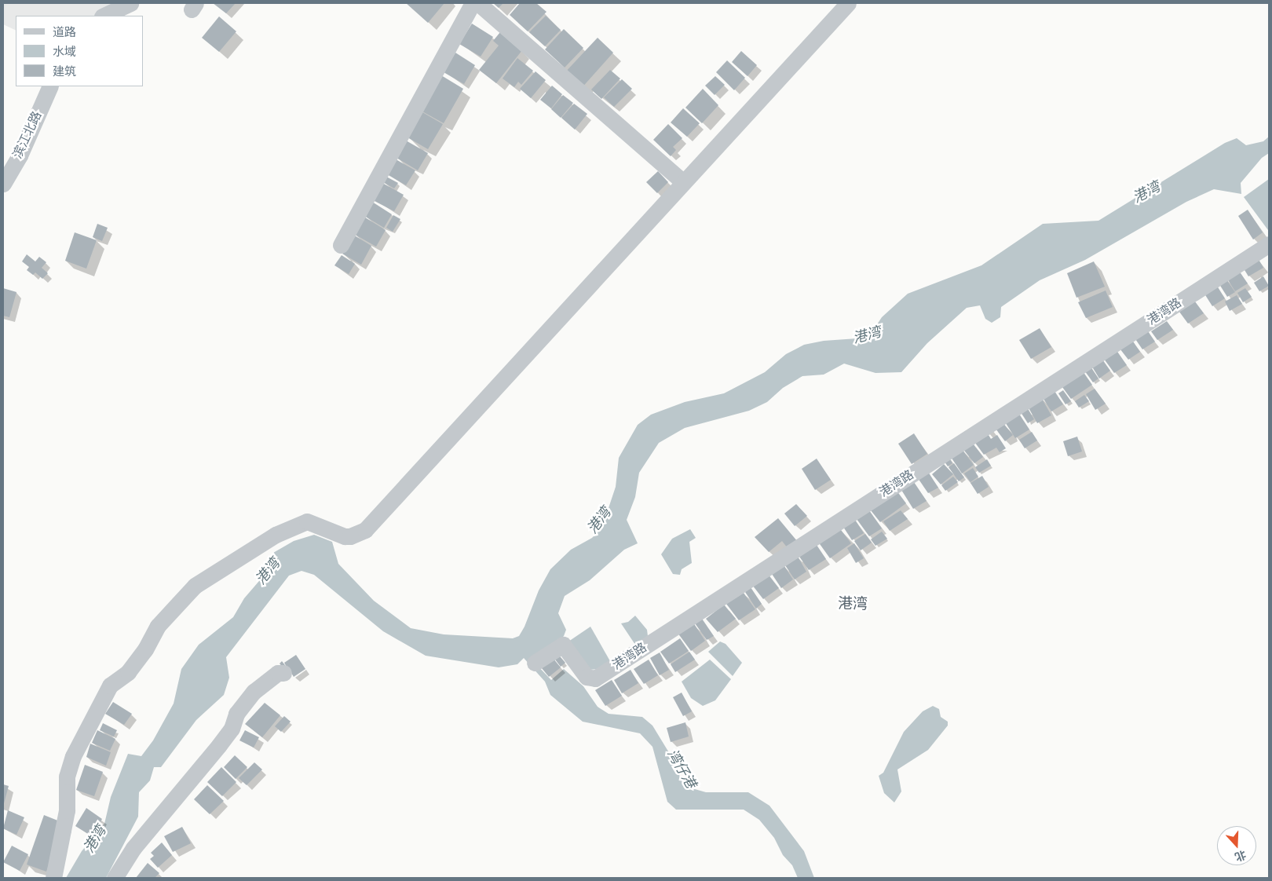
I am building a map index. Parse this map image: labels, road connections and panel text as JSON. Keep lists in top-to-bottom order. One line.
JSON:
{"streets":{"street":["滨江北路","港湾路"]},"districts":["港湾"],"water":["港湾","湾仔港"],"legend":["道路","水域","建筑"],"north":"bottom"}
